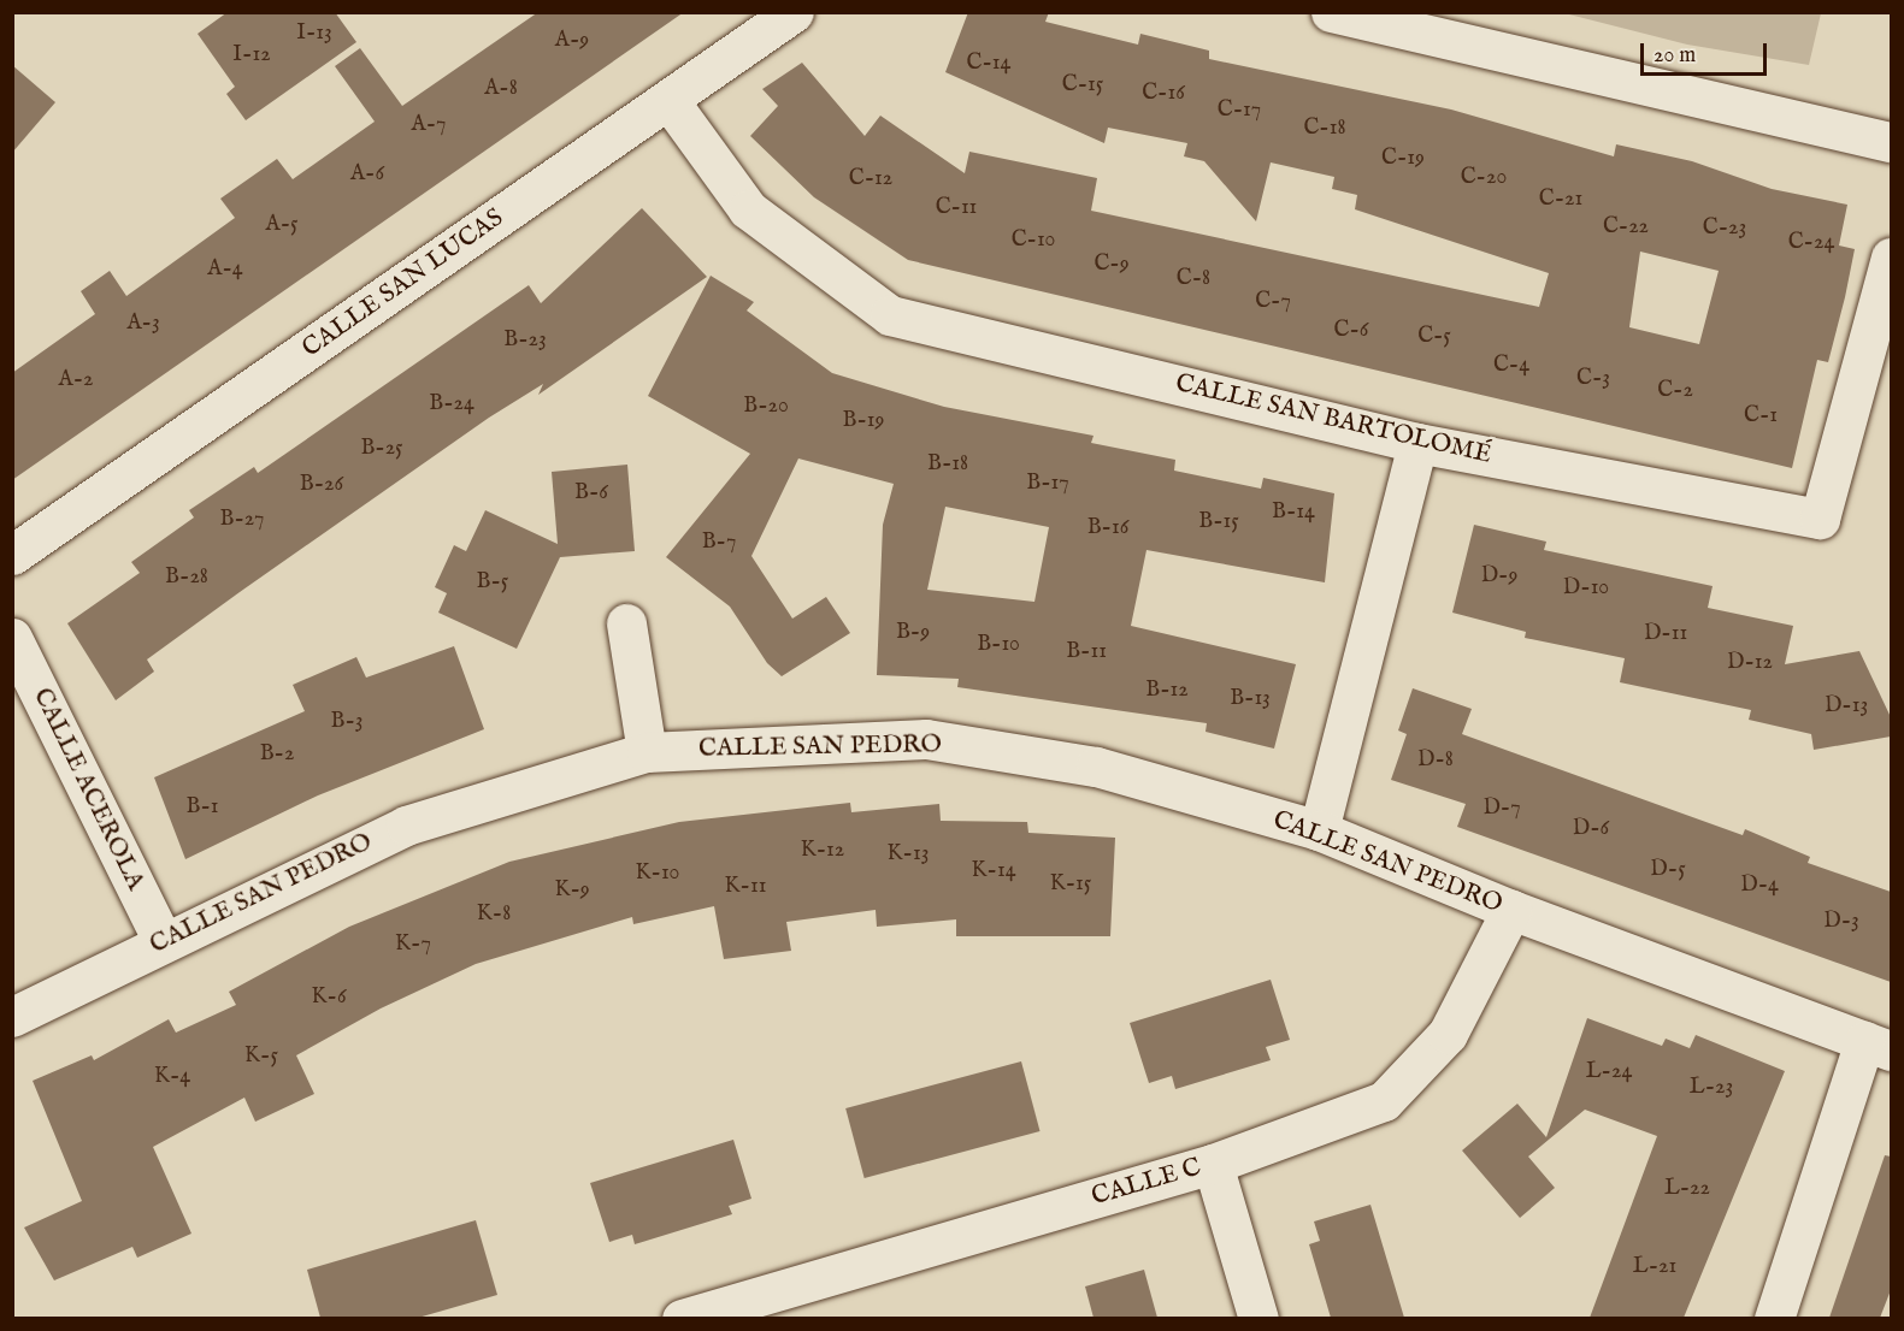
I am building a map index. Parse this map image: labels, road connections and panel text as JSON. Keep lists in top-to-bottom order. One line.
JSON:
{"streets":{"street":["CALLE SAN LUCAS","CALLE SAN BARTOLOMÉ","CALLE SAN PEDRO","CALLE ACEROLA","CALLE C"]},"crossings":[["CALLE SAN LUCAS","CALLE SAN BARTOLOMÉ"],["CALLE SAN PEDRO","CALLE ACEROLA"],["CALLE SAN PEDRO","CALLE C"]],"house_numbers":["I-13","A-9","I-12","C-14","C-15","A-8","C-16","C-17","A-7","C-18","C-19","A-6","C-20","C-12","C-21","C-11","A-5","C-22","C-23","C-10","C-24","C-9","A-4","C-8","C-7","A-3","C-6","C-5","B-23","C-4","C-3","A-2","C-2","B-24","B-20","C-1","B-19","B-25","B-18","B-17","B-26","B-6","B-14","B-27","B-15","B-16","B-7","D-9","B-28","B-5","D-10","B-9","D-11","B-10","B-11","D-12","B-12","B-13","D-13","B-3","B-2","D-8","B-1","D-7","D-6","K-12","K-13","D-5","K-14","K-10","K-15","D-4","K-11","K-9","K-8","D-3","K-7","K-6","K-5","L-24","K-4","L-23","L-22","L-21"],"scale_bar":"20 m"}
